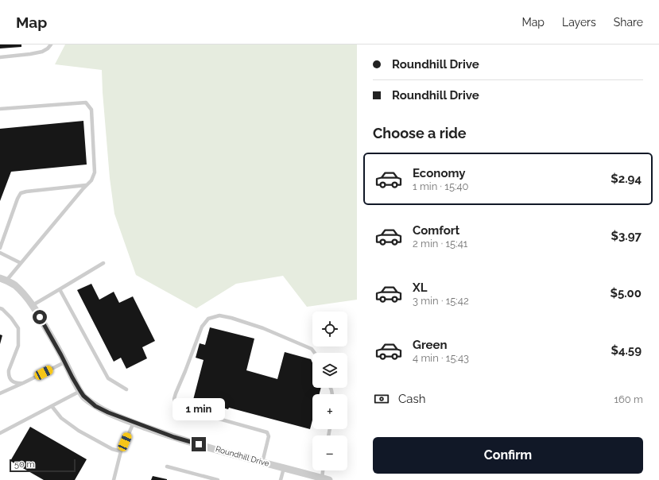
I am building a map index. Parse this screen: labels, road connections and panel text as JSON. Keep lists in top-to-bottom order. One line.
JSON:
{"streets":{"street":["Roundhill Drive"]},"scale_bar":"50 m","page":{"header":"Map","nav":["Map","Layers","Share"],"banner":["Roundhill Drive","Roundhill Drive"],"heading":"Choose a ride","list":[{"name":"Economy","note":"1 min · 15:40","value":"$2.94"},{"name":"Comfort","note":"2 min · 15:41","value":"$3.97"},{"name":"XL","note":"3 min · 15:42","value":"$5.00"},{"name":"Green","note":"4 min · 15:43","value":"$4.59"}],"map_buttons":["+","−"],"pay":["Cash","160 m"],"bubble":"1 min","buttons":"Confirm","scale":"50 m"}}
